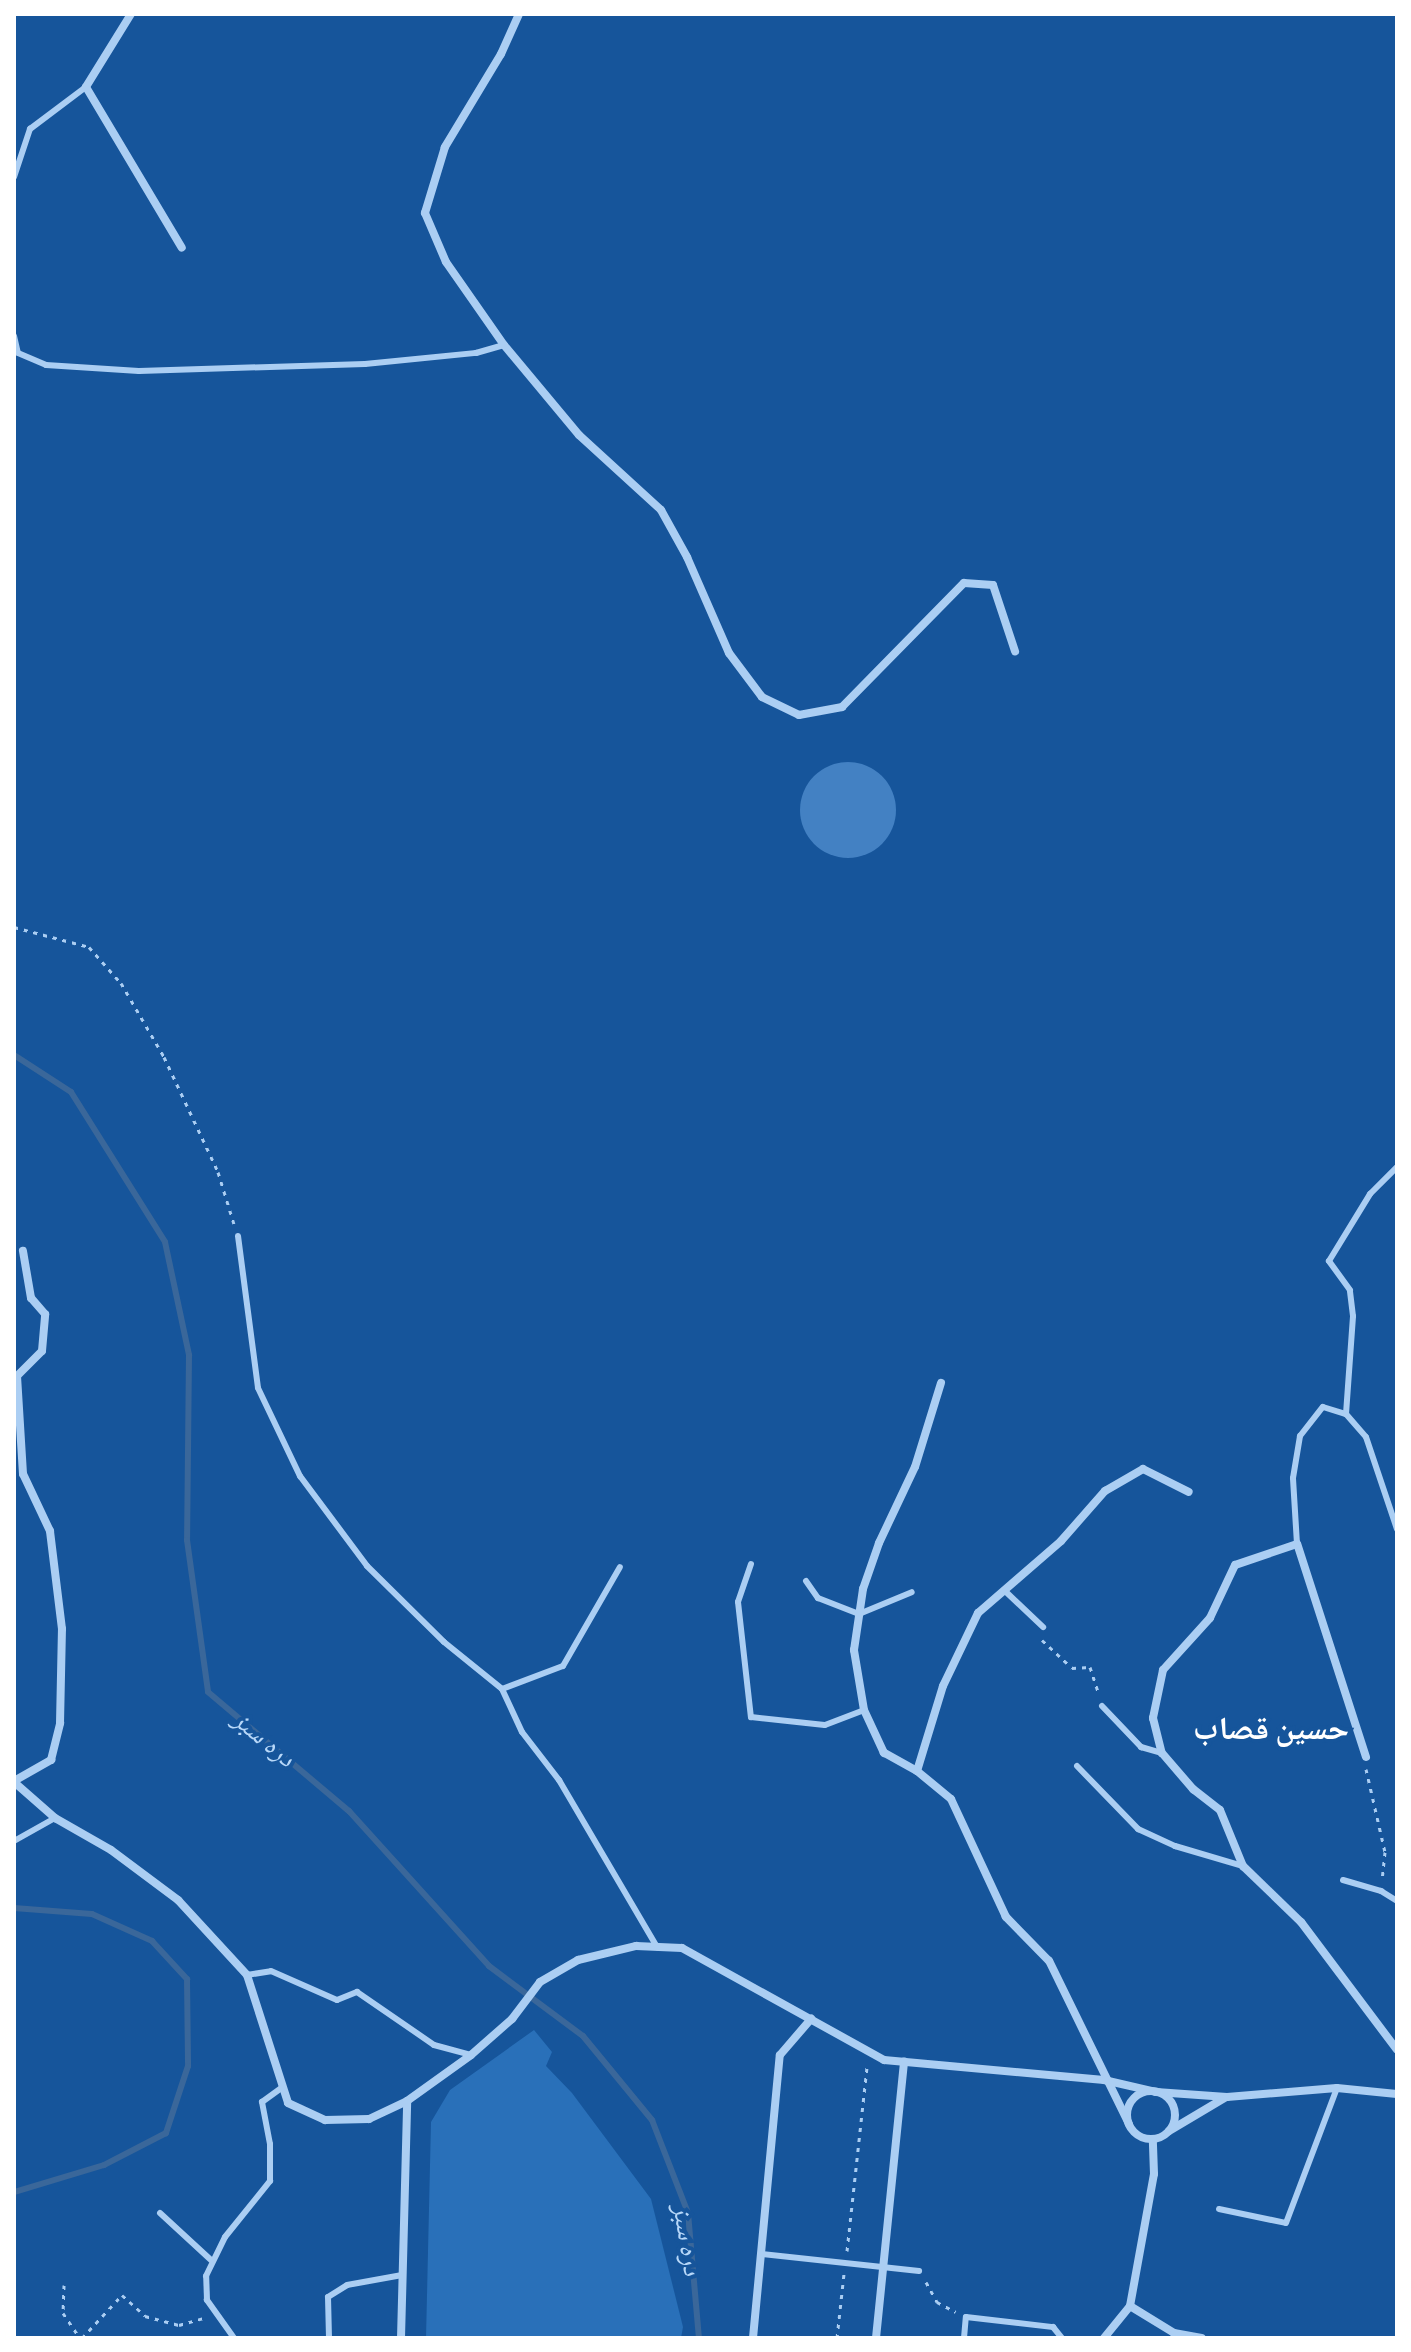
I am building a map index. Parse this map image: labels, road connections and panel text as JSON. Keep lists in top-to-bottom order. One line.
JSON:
{"districts":["حسین قصاب"],"water":["دره سبز"]}
